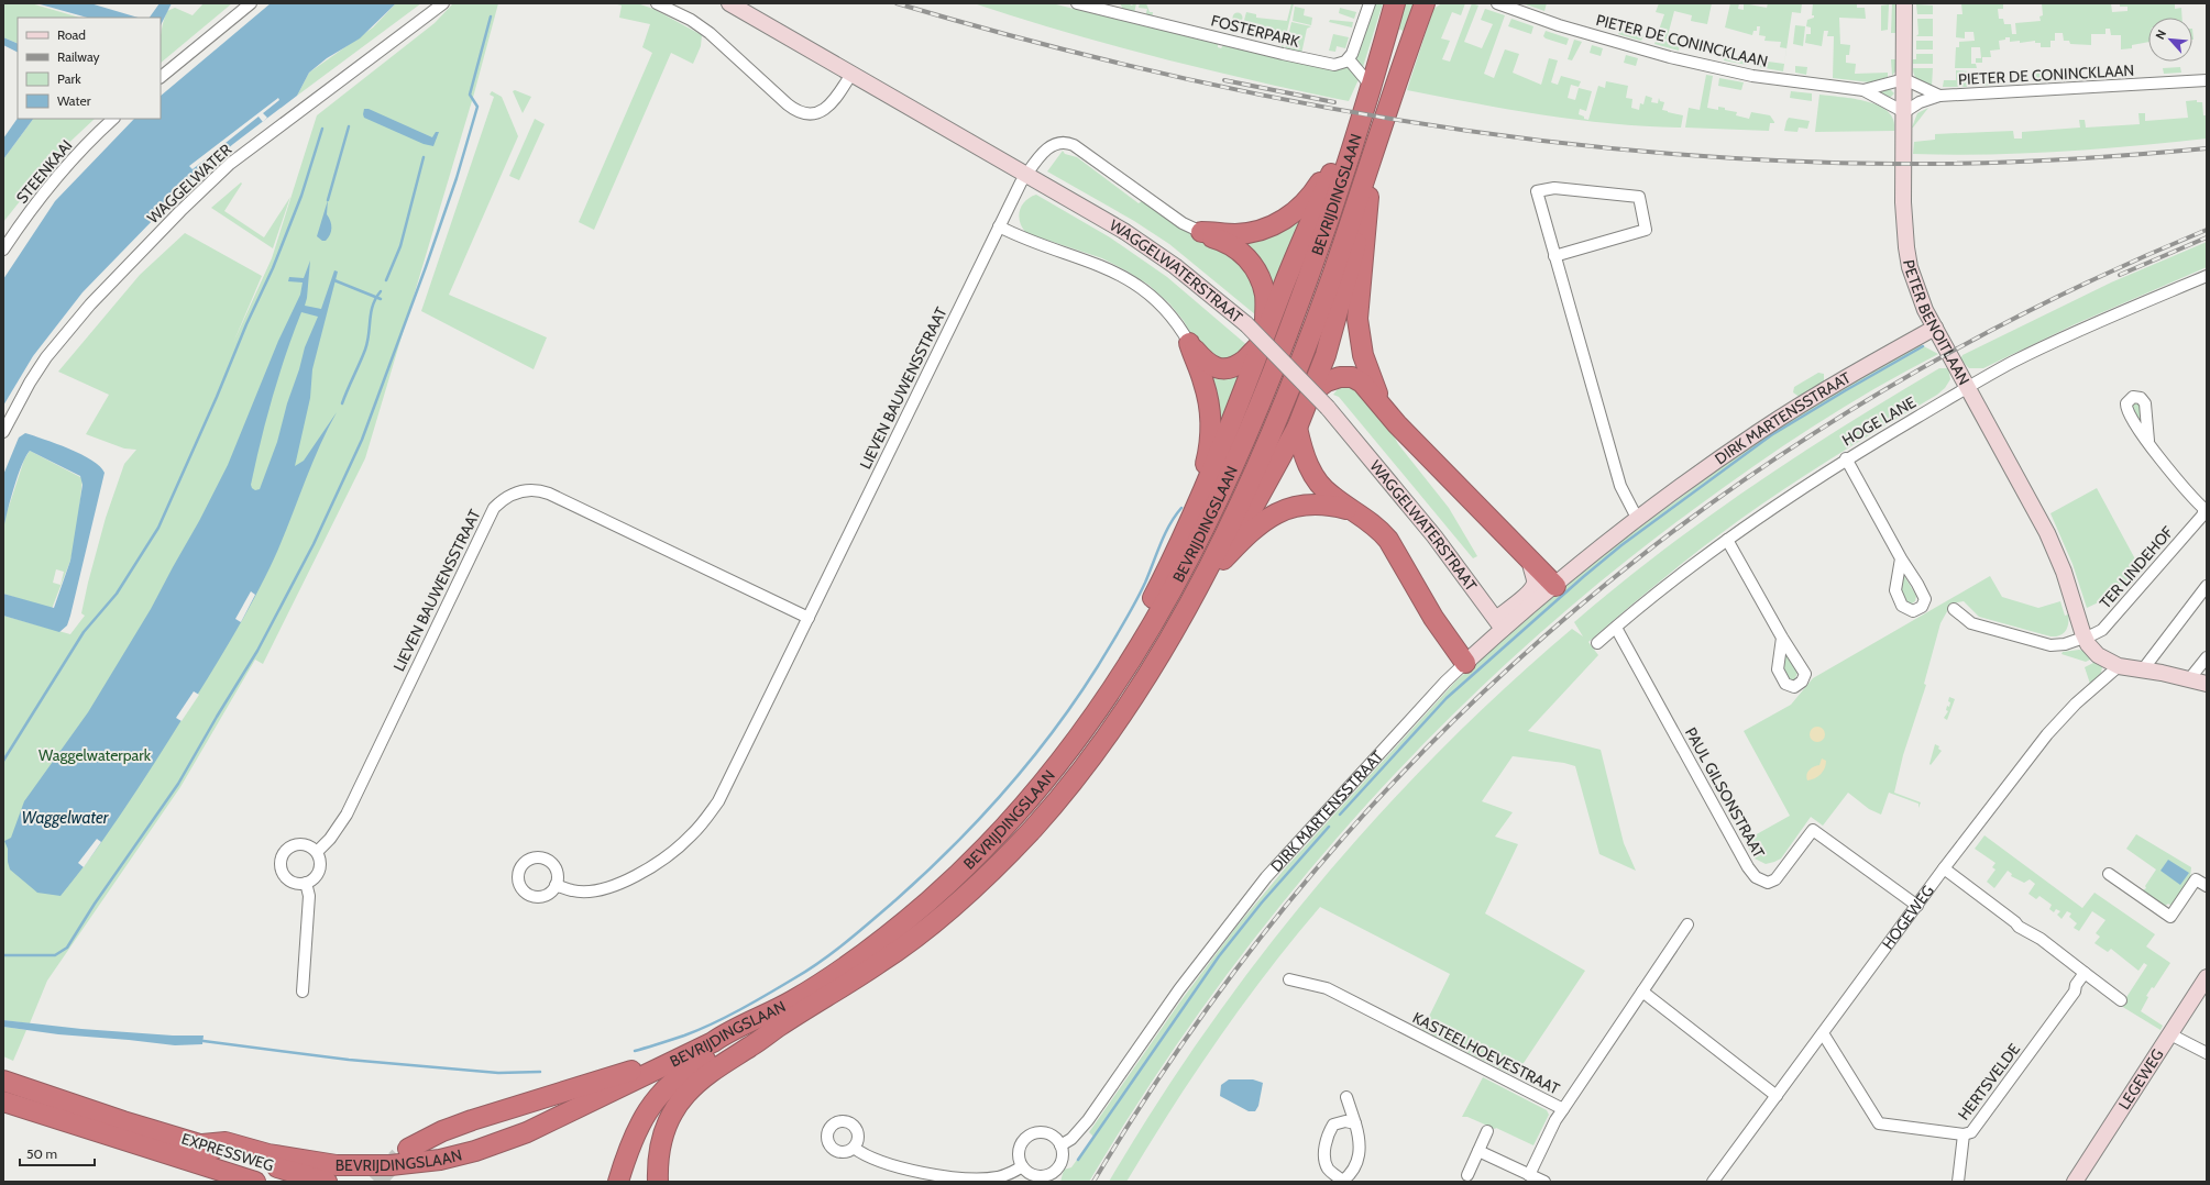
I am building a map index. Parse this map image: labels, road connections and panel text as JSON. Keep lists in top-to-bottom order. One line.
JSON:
{"streets":{"highway":["BEVRIJDINGSLAAN","EXPRESSWEG"],"street":["FOSTERPARK","PIETER DE CONINCKLAAN","STEENKAAI","WAGGELWATER","WAGGELWATERSTRAAT","PETER BENOITLAAN","LIEVEN BAUWENSSTRAAT","DIRK MARTENSSTRAAT","HOGE LANE","TER LINDEHOF","PAUL GILSONSTRAAT","HOGEWEG","KASTEELHOEVESTRAAT","LEGEWEG","HERTSVELDE"]},"crossings":[["PIETER DE CONINCKLAAN","PETER BENOITLAAN"],["BEVRIJDINGSLAAN","EXPRESSWEG"],["WAGGELWATERSTRAAT","LIEVEN BAUWENSSTRAAT"],["WAGGELWATERSTRAAT","DIRK MARTENSSTRAAT"],["PETER BENOITLAAN","DIRK MARTENSSTRAAT"],["PETER BENOITLAAN","HOGE LANE"],["PETER BENOITLAAN","TER LINDEHOF"],["HOGE LANE","PAUL GILSONSTRAAT"],["PAUL GILSONSTRAAT","HOGEWEG"],["HOGEWEG","HERTSVELDE"]],"water":["Waggelwater"],"parks":["Waggelwaterpark"],"legend":["Road","Railway","Park","Water"],"scale_bar":"50 m","north":"top left"}
